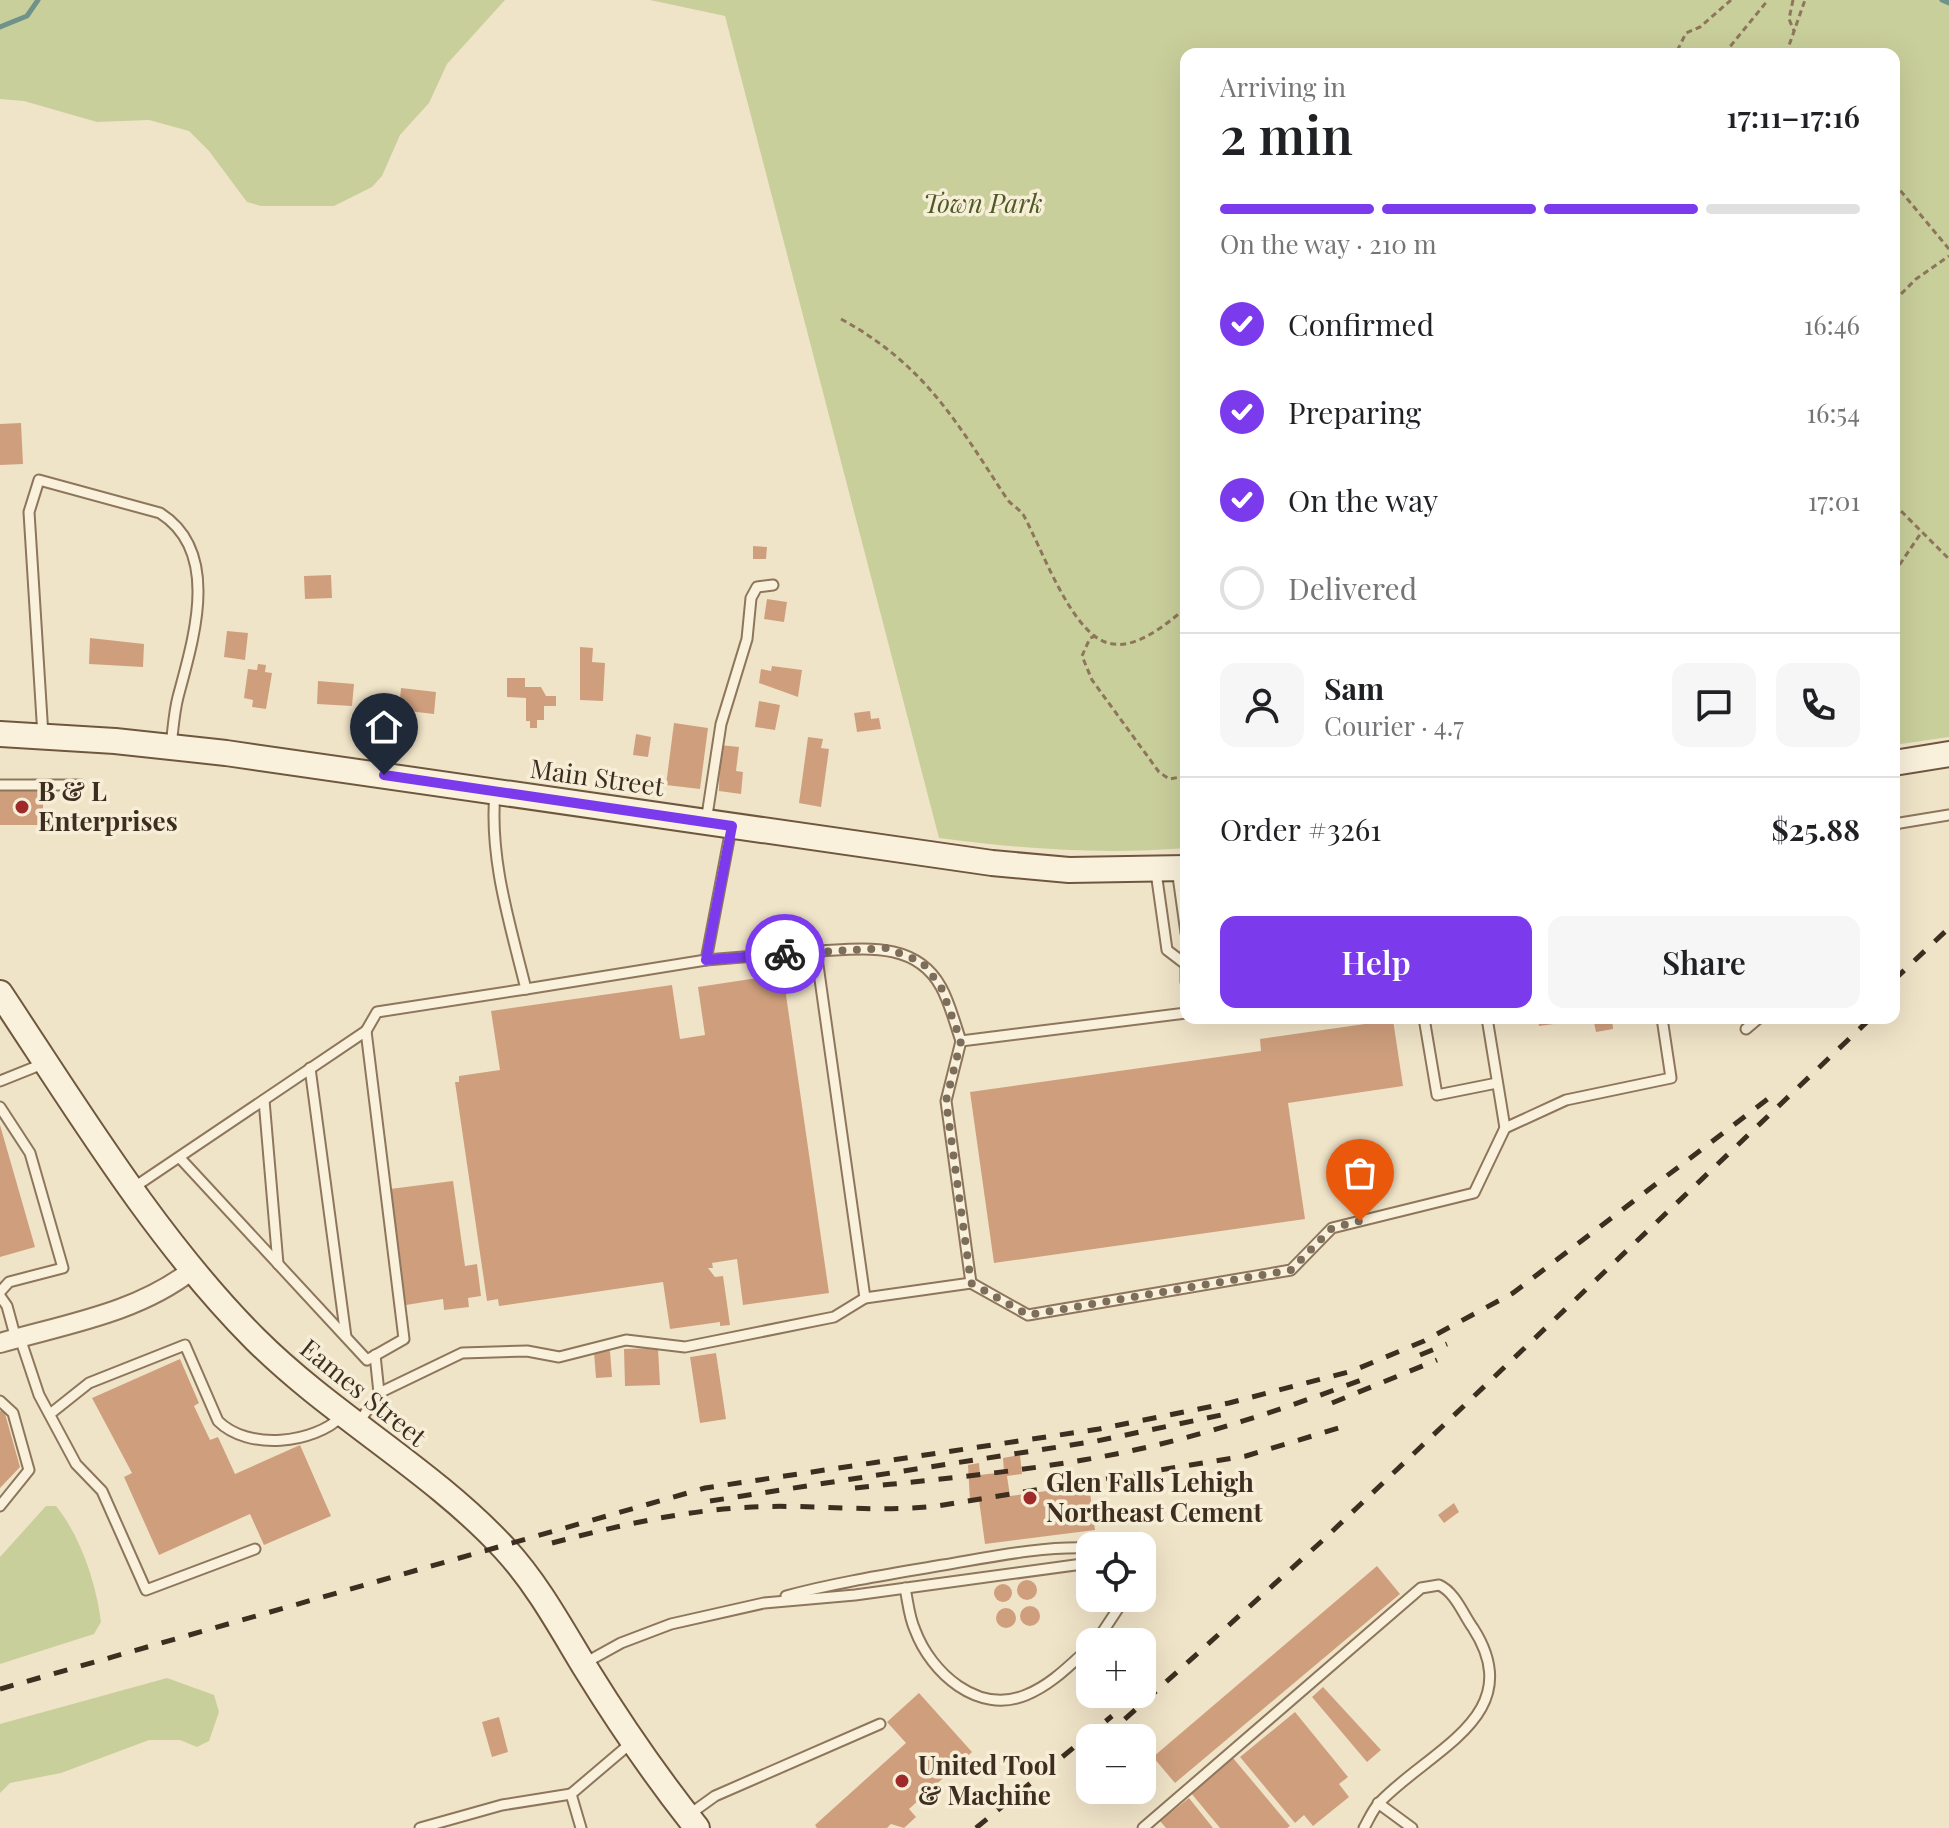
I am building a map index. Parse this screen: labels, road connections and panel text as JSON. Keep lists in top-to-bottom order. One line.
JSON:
{"streets":{"main road":["Main Street","Eames Street"]},"parks":["Town Park"],"places":["B & L Enterprises","Glen Falls Lehigh Northeast Cement","United Tool & Machine"],"page":{"heading":["2 min","Arriving in","17:11–17:16"],"panel":["Sam","Courier · 4.7","Order #3261","$25.88"],"bar":"On the way · 210 m","list":[["Confirmed","16:46"],["Preparing","16:54"],["On the way","17:01"],"Delivered"],"buttons":["Help","Share"],"map_buttons":["+","−"]}}
